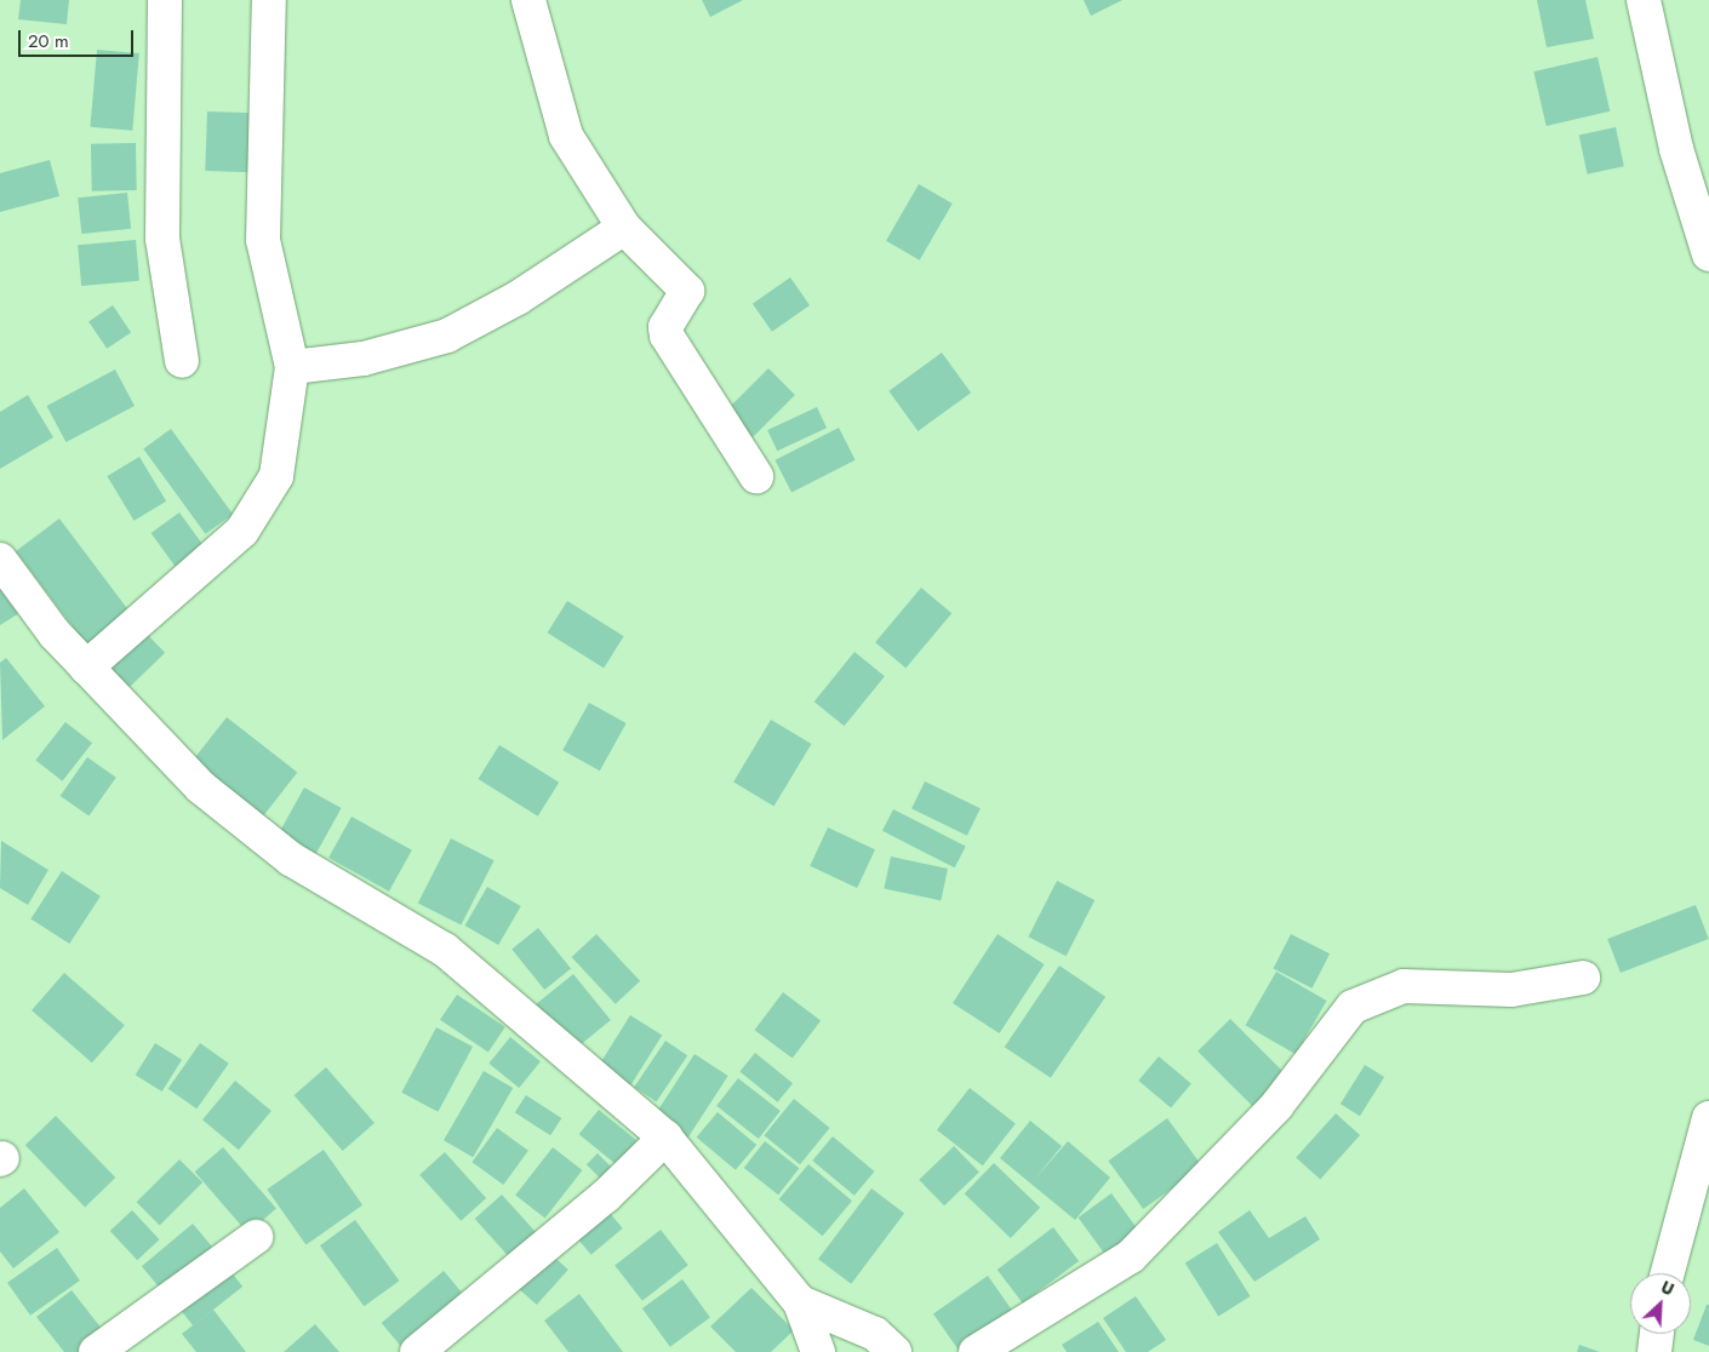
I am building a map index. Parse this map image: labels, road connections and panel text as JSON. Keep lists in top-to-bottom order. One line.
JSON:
{"scale_bar":"20 m","north":"top right"}
